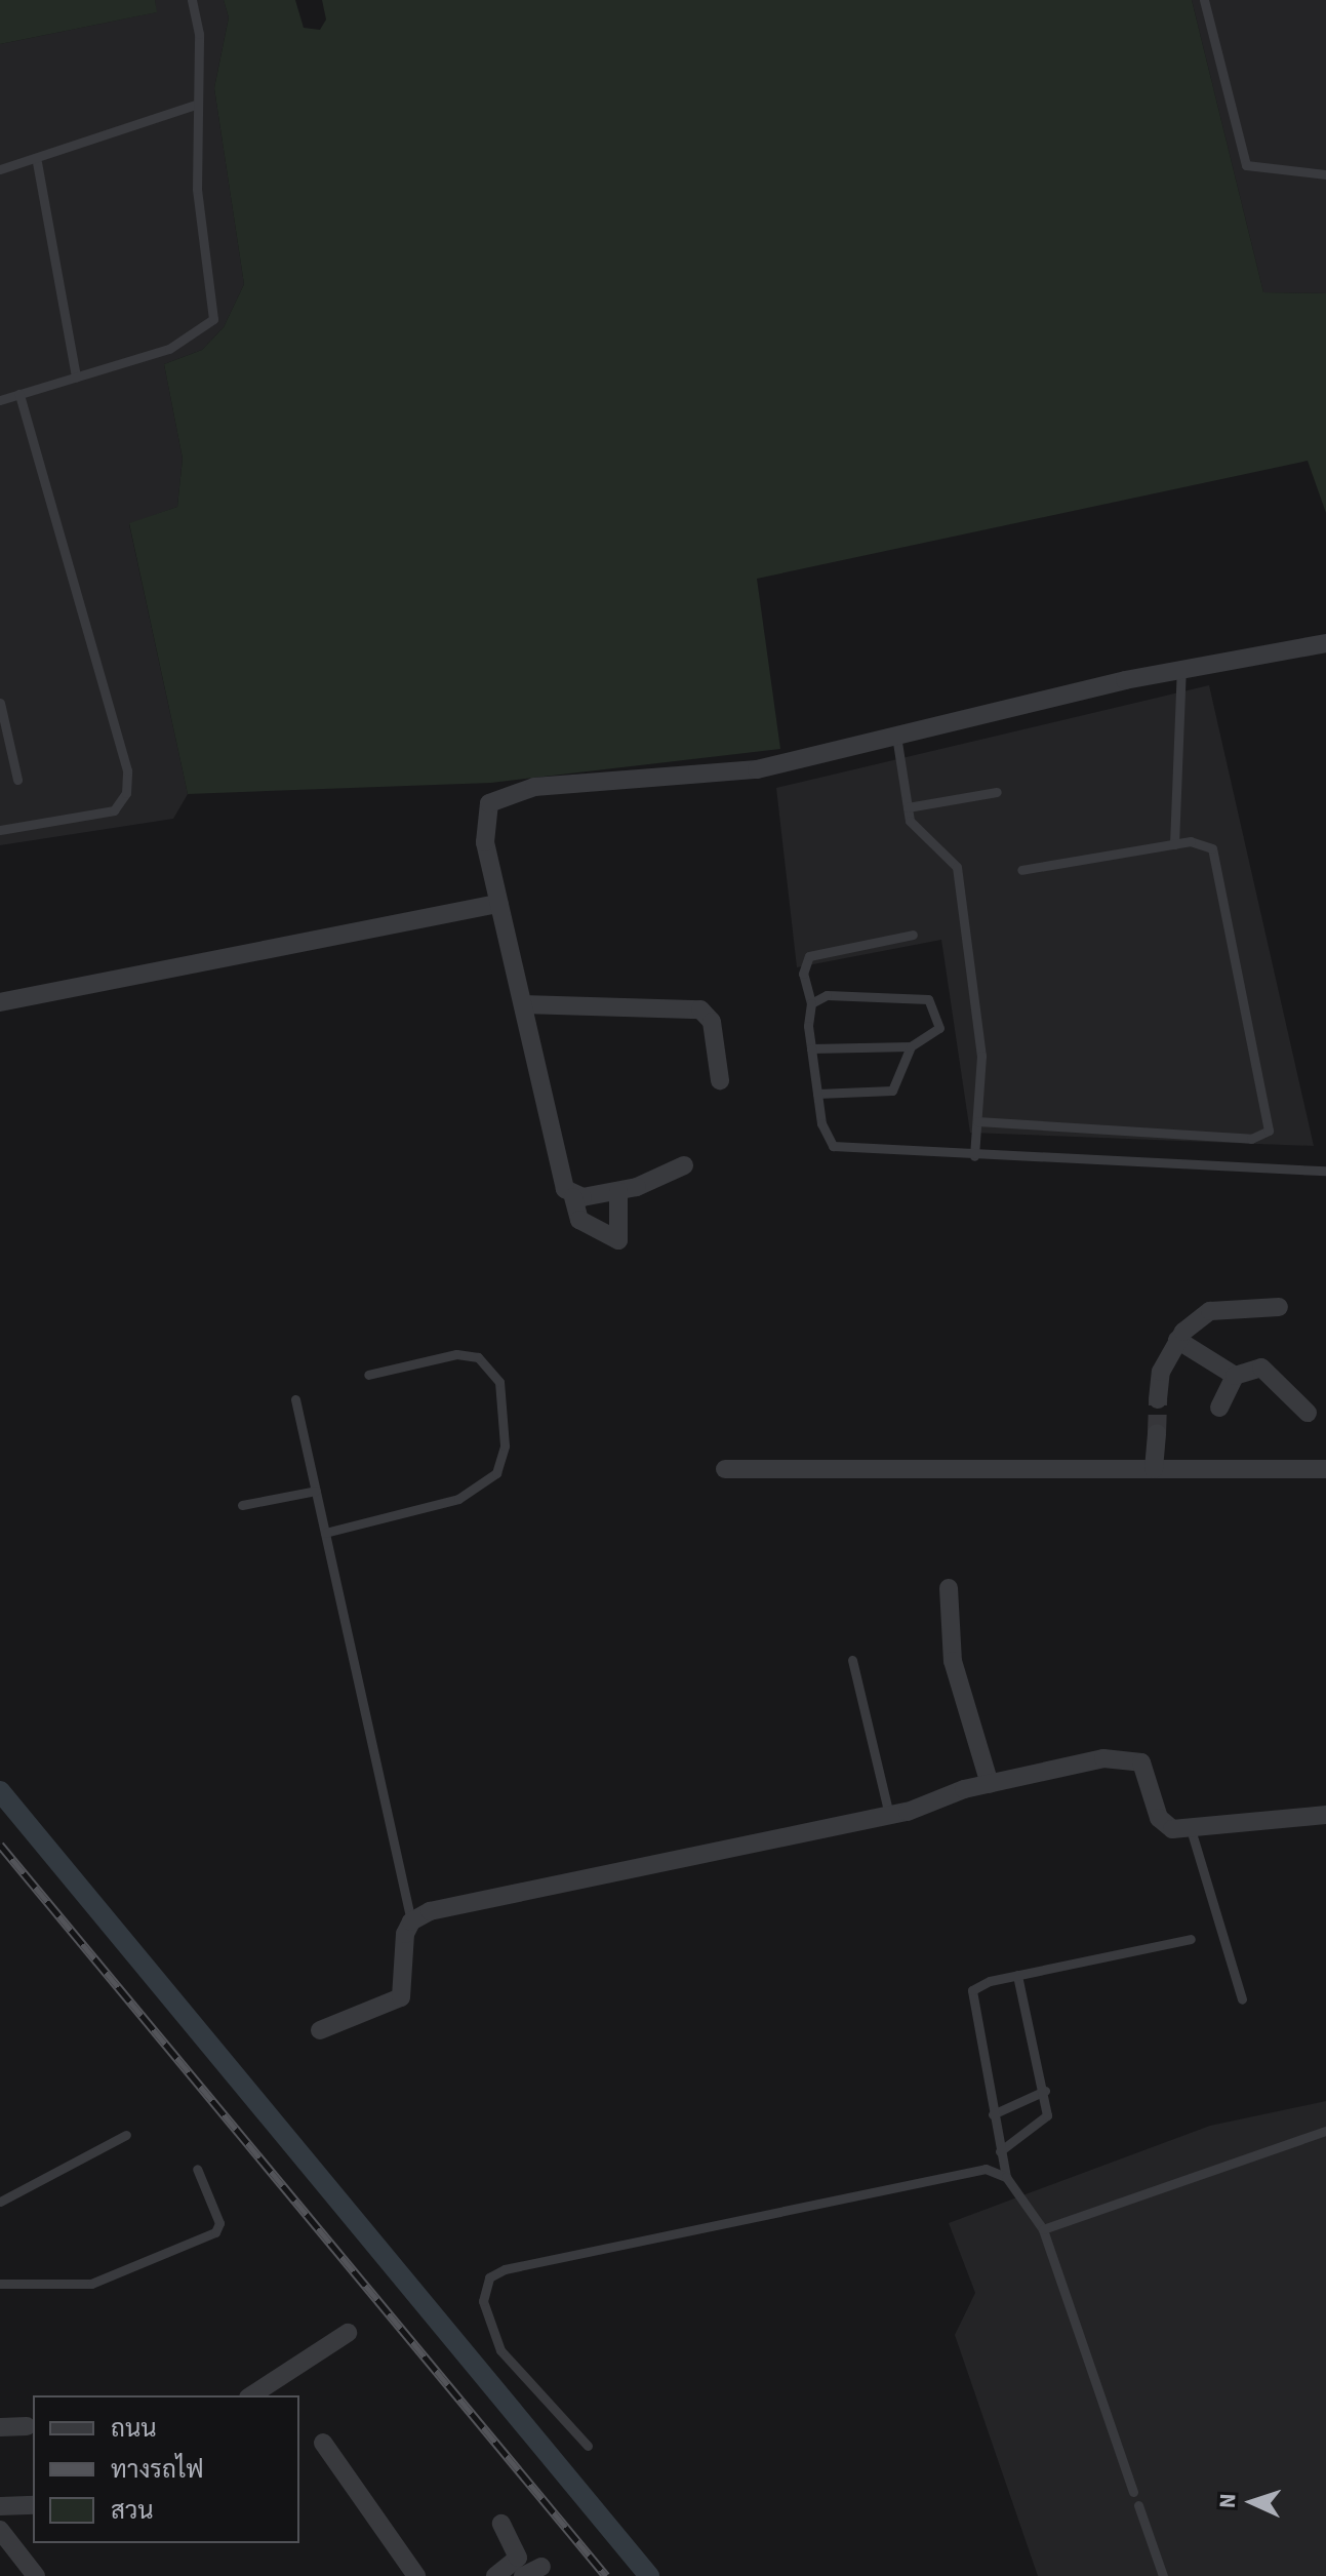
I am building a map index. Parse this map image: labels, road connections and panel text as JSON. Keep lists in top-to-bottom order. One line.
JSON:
{"legend":["ถนน","ทางรถไฟ","สวน"],"north":"left"}
